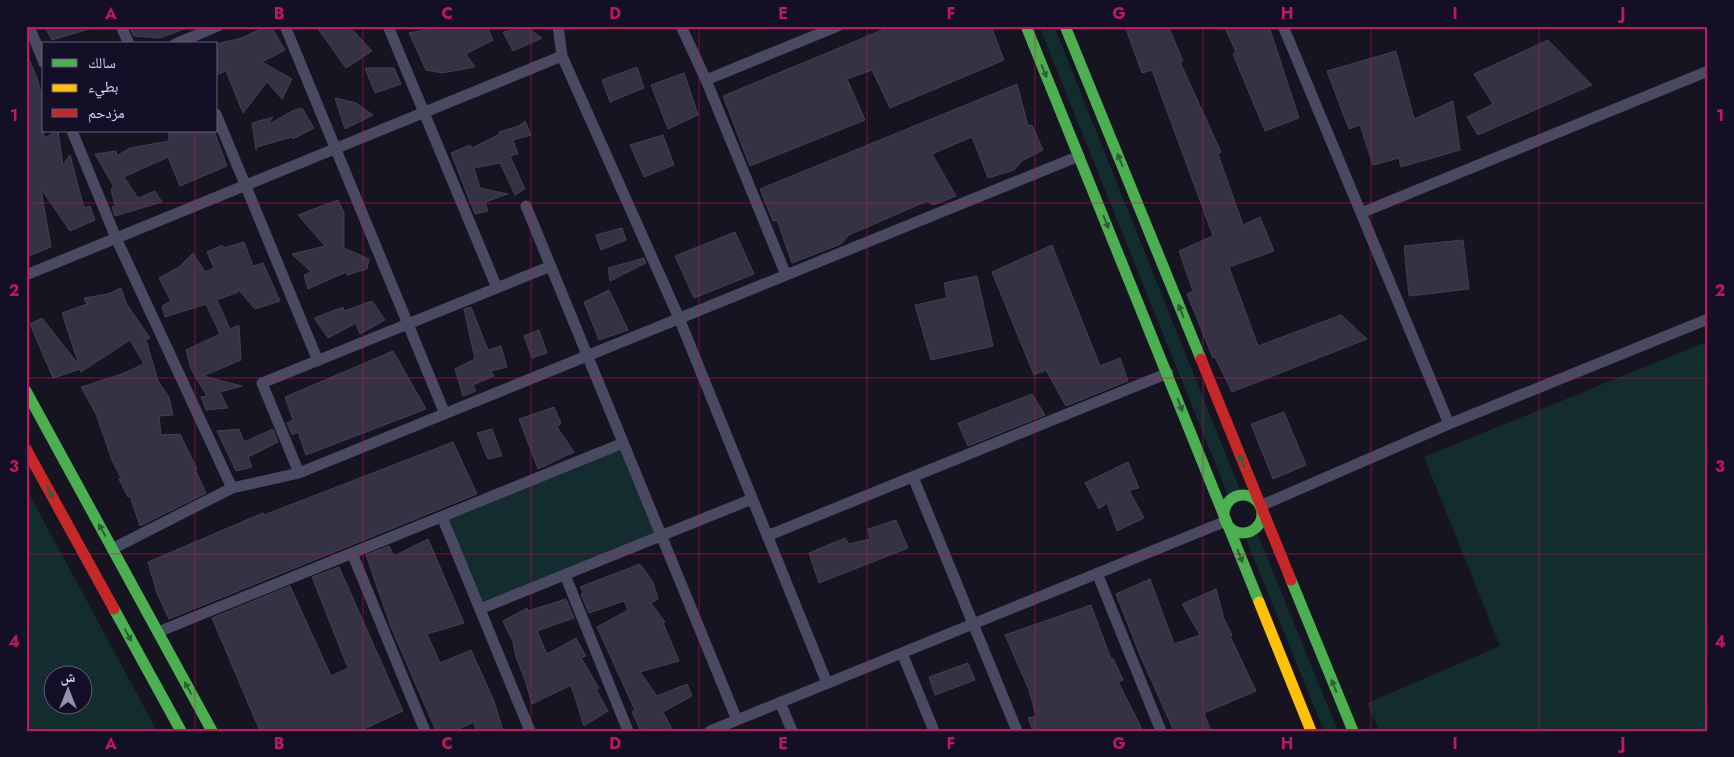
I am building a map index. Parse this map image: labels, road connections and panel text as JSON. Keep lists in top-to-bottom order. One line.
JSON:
{"legend":["سالك","بطيء","مزدحم"],"north":"top","grid":{"columns":["A","B","C","D","E","F","G","H","I","J"],"rows":["1","2","3","4"]}}
